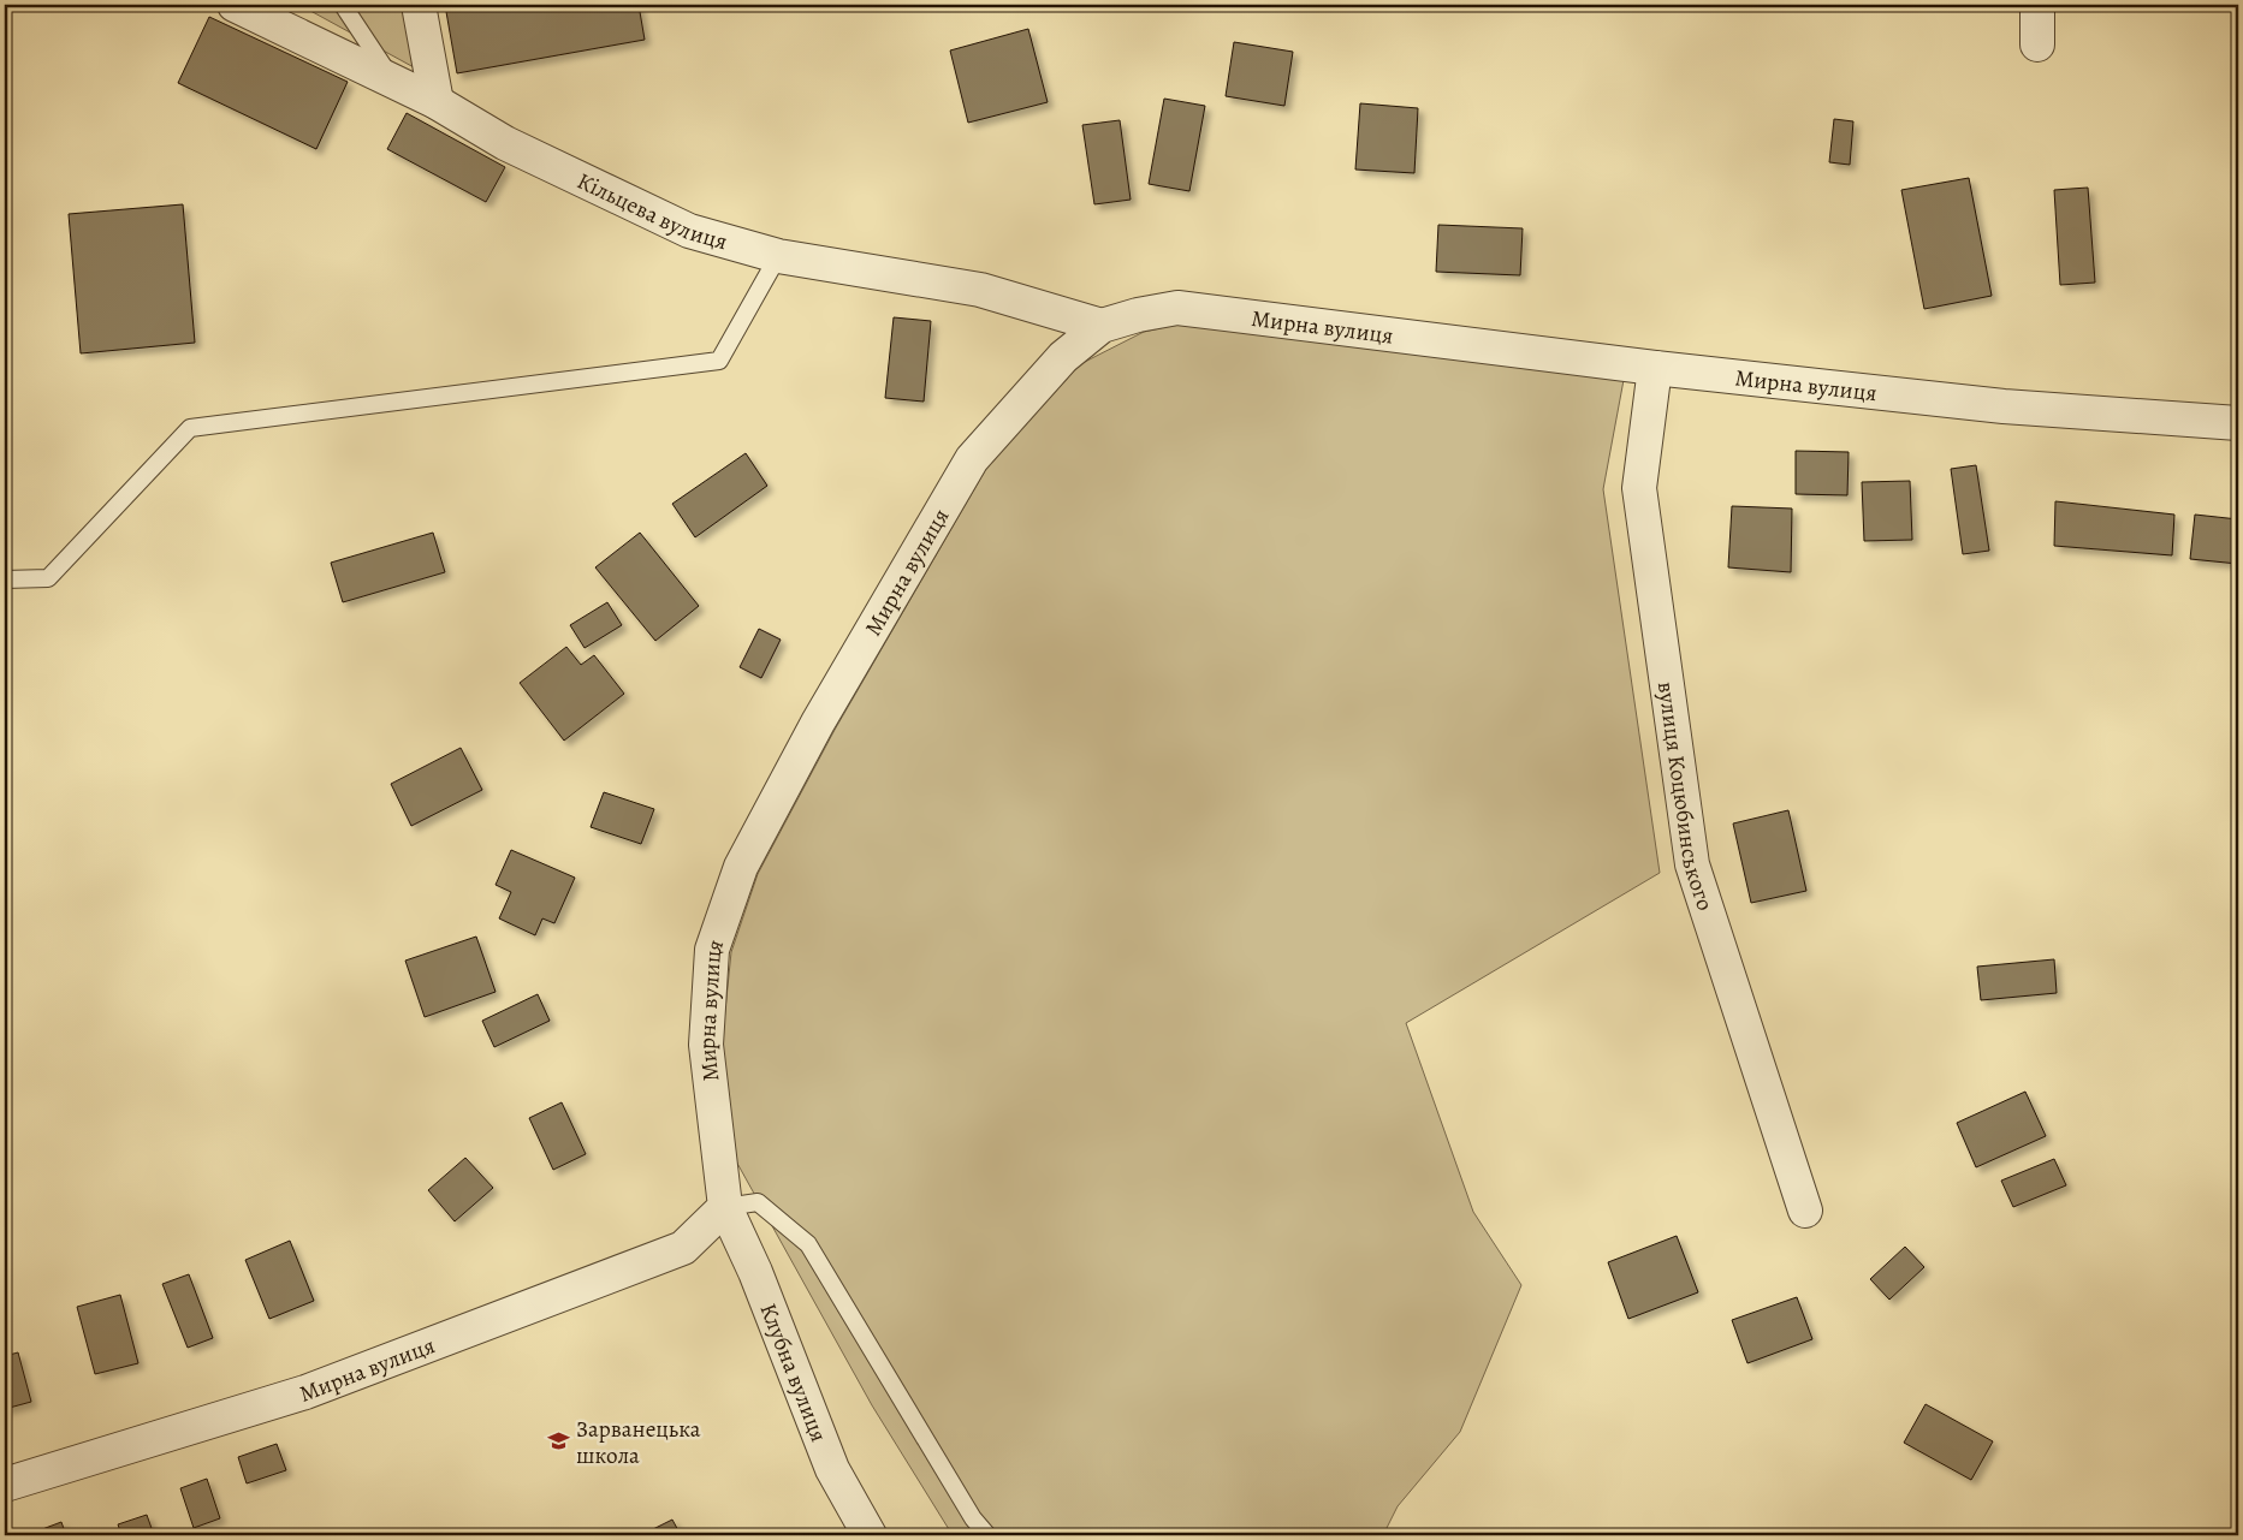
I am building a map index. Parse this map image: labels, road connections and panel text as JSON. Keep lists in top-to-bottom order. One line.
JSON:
{"streets":{"street":["Кільцева вулиця","Мирна вулиця","вулиця Коцюбинського","Клубна вулиця"]},"crossings":[["Кільцева вулиця","Мирна вулиця"],["Мирна вулиця","вулиця Коцюбинського"],["Мирна вулиця","Клубна вулиця"]],"places":{"school or university":["Зарванецька школа"]}}
